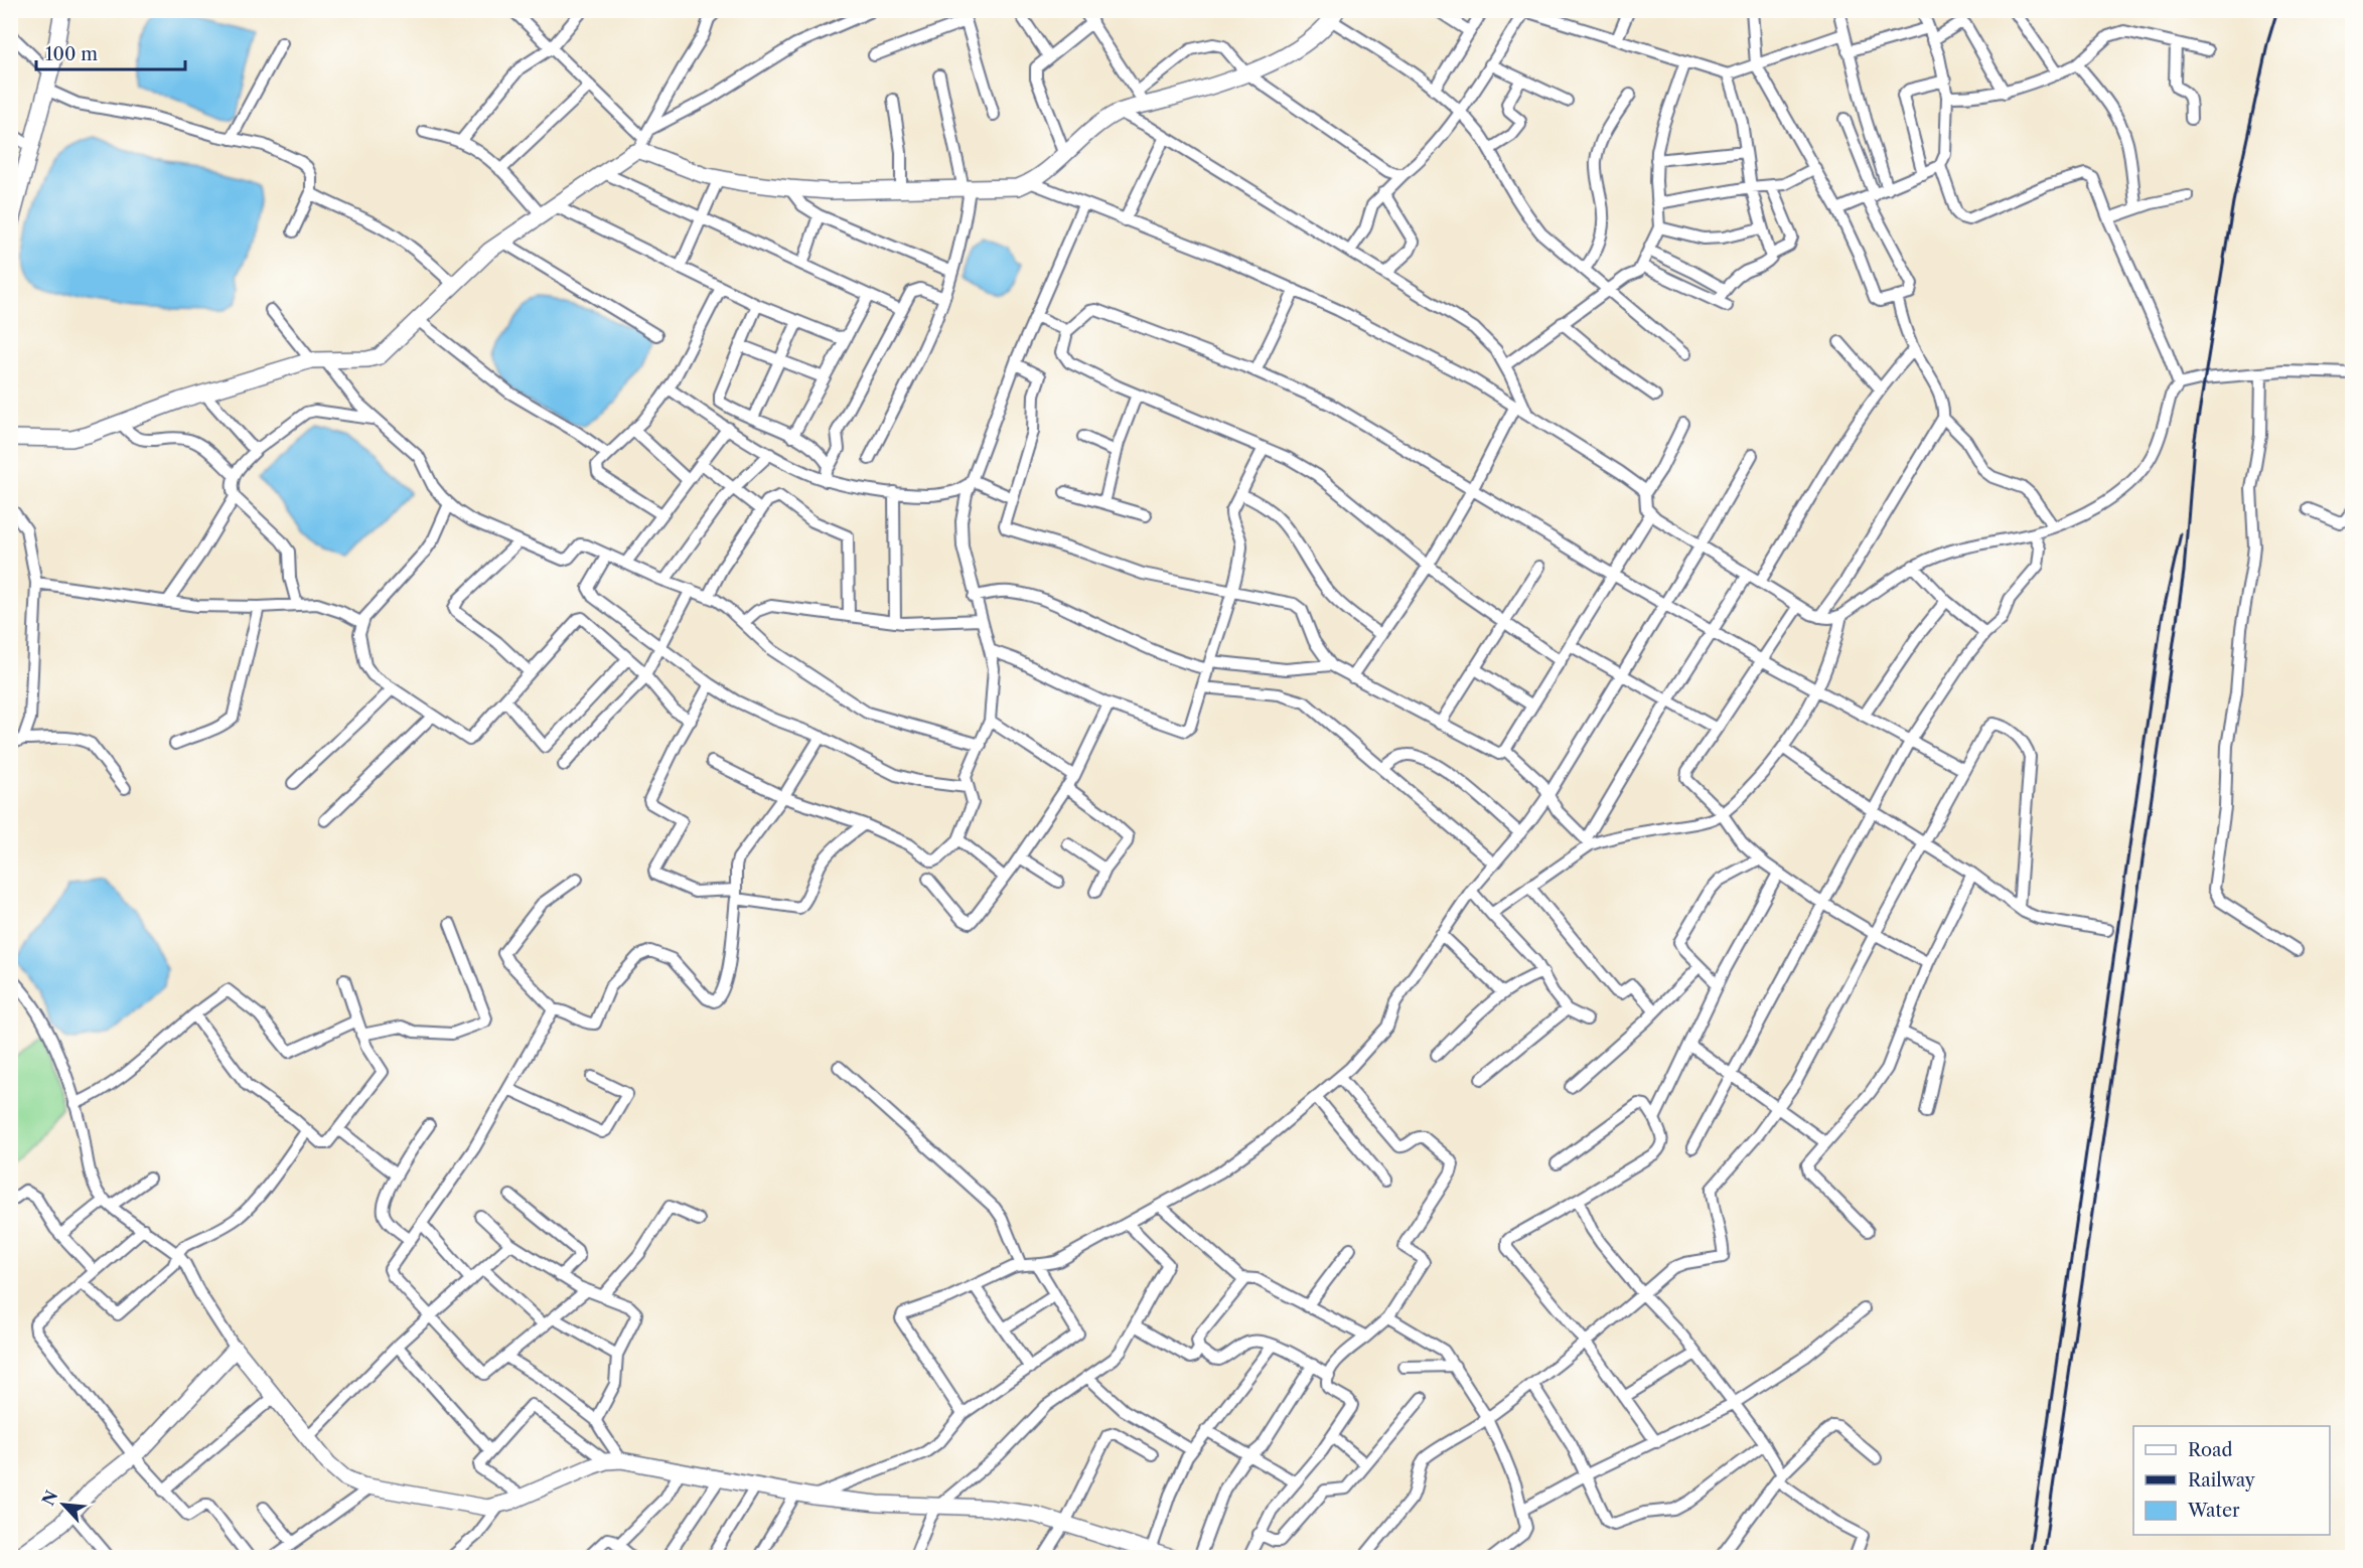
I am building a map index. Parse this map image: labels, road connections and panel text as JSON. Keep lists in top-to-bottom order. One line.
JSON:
{"legend":["Road","Railway","Water"],"scale_bar":"100 m","north":"top left"}
